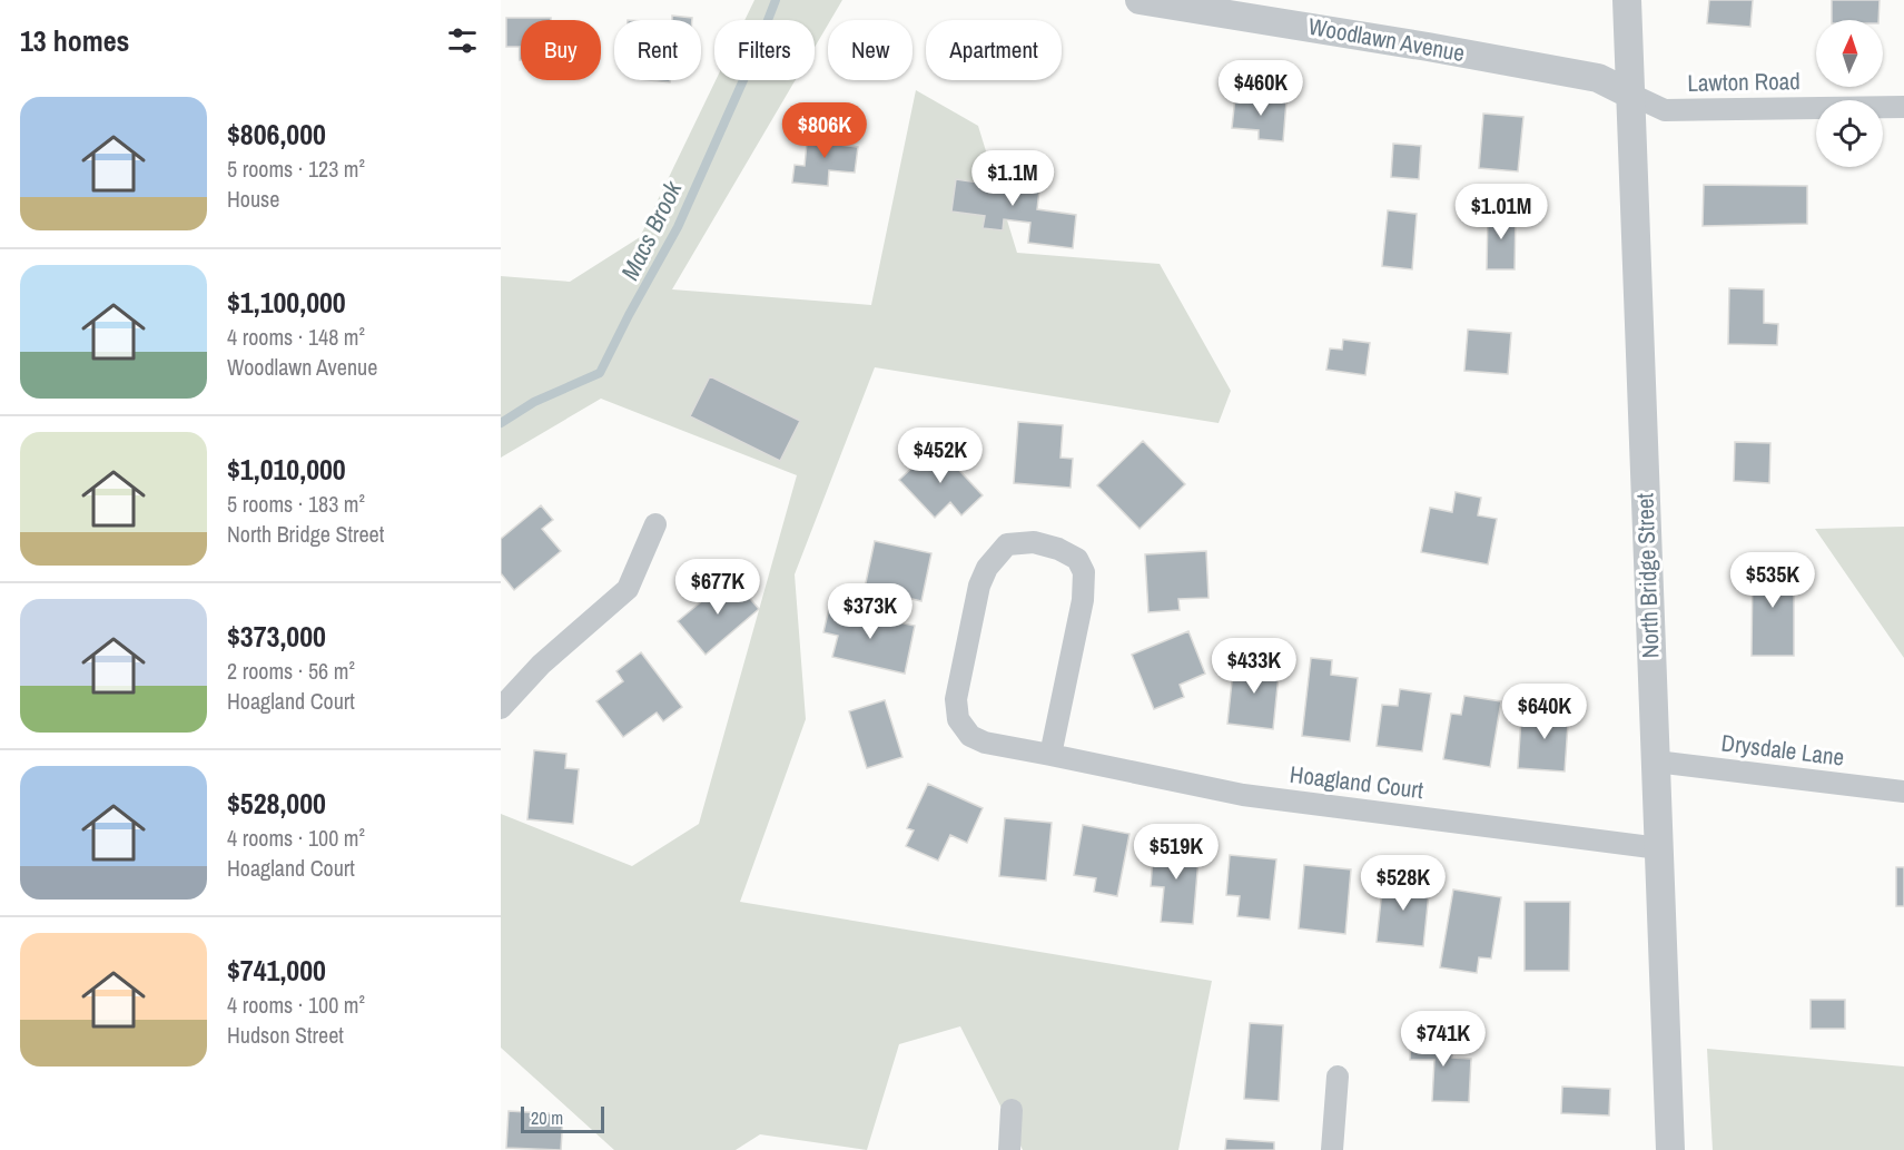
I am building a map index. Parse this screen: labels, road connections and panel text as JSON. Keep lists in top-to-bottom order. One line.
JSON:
{"streets":{"street":["Woodlawn Avenue","Lawton Road","North Bridge Street","Drysdale Lane","Hoagland Court"]},"crossings":[["Woodlawn Avenue","Lawton Road"],["Woodlawn Avenue","North Bridge Street"],["Lawton Road","North Bridge Street"],["North Bridge Street","Drysdale Lane"],["North Bridge Street","Hoagland Court"]],"water":["Macs Brook"],"scale_bar":"20 m","north":"top","page":{"heading":"13 homes","chip":["Buy","Rent","Filters","New","Apartment"],"price":["$460K","$806K","$1.1M","$1.01M","$452K","$535K","$677K","$373K","$433K","$640K","$519K","$528K","$741K"],"list":[{"name":"$806,000","note":"5 rooms · 123 m² · House"},{"name":"$1,100,000","note":"4 rooms · 148 m² · Woodlawn Avenue"},{"name":"$1,010,000","note":"5 rooms · 183 m² · North Bridge Street"},{"name":"$373,000","note":"2 rooms · 56 m² · Hoagland Court"},{"name":"$528,000","note":"4 rooms · 100 m² · Hoagland Court"},{"name":"$741,000","note":"4 rooms · 100 m² · Hudson Street"}],"scale":"20 m"}}
